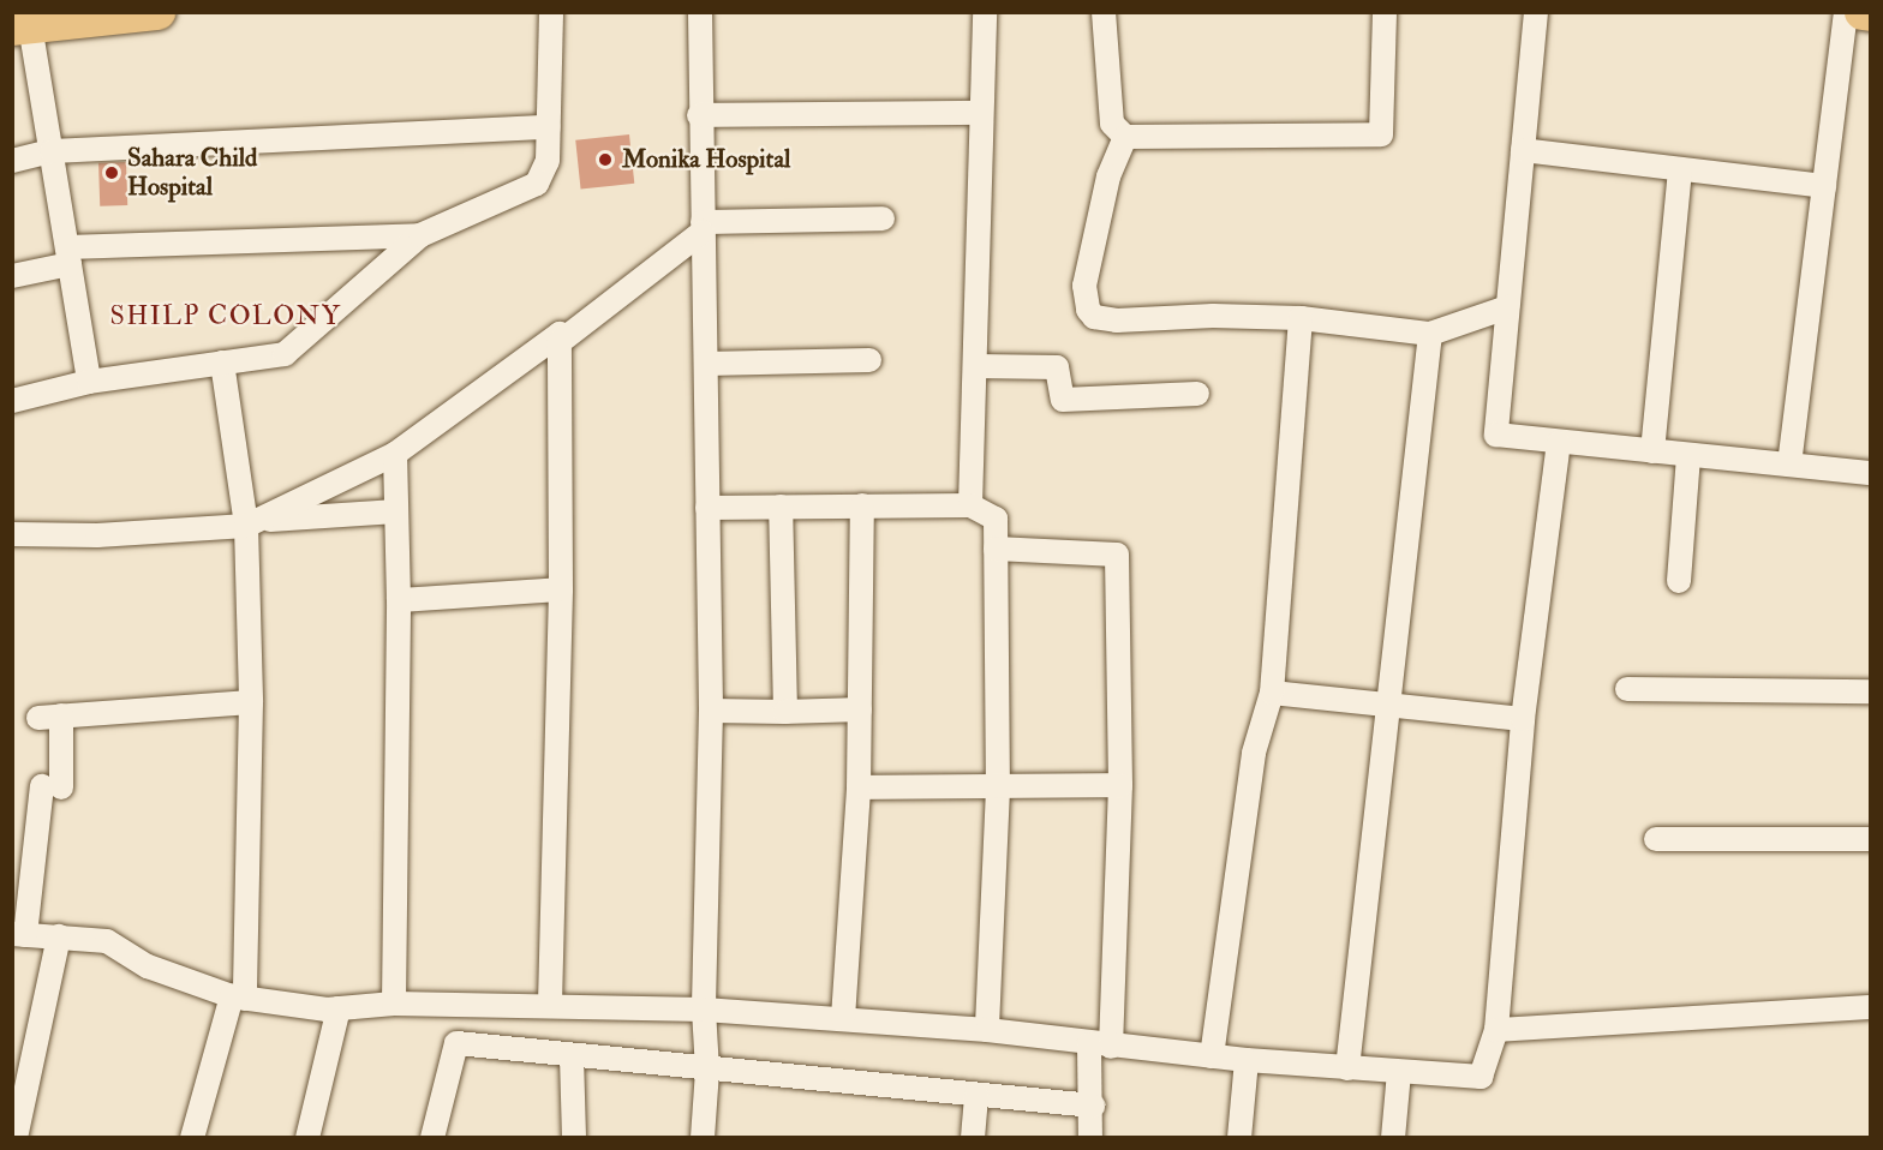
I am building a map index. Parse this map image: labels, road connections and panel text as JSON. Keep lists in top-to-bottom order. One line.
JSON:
{"districts":["SHILP COLONY"],"places":["Monika Hospital","Sahara Child Hospital"]}
